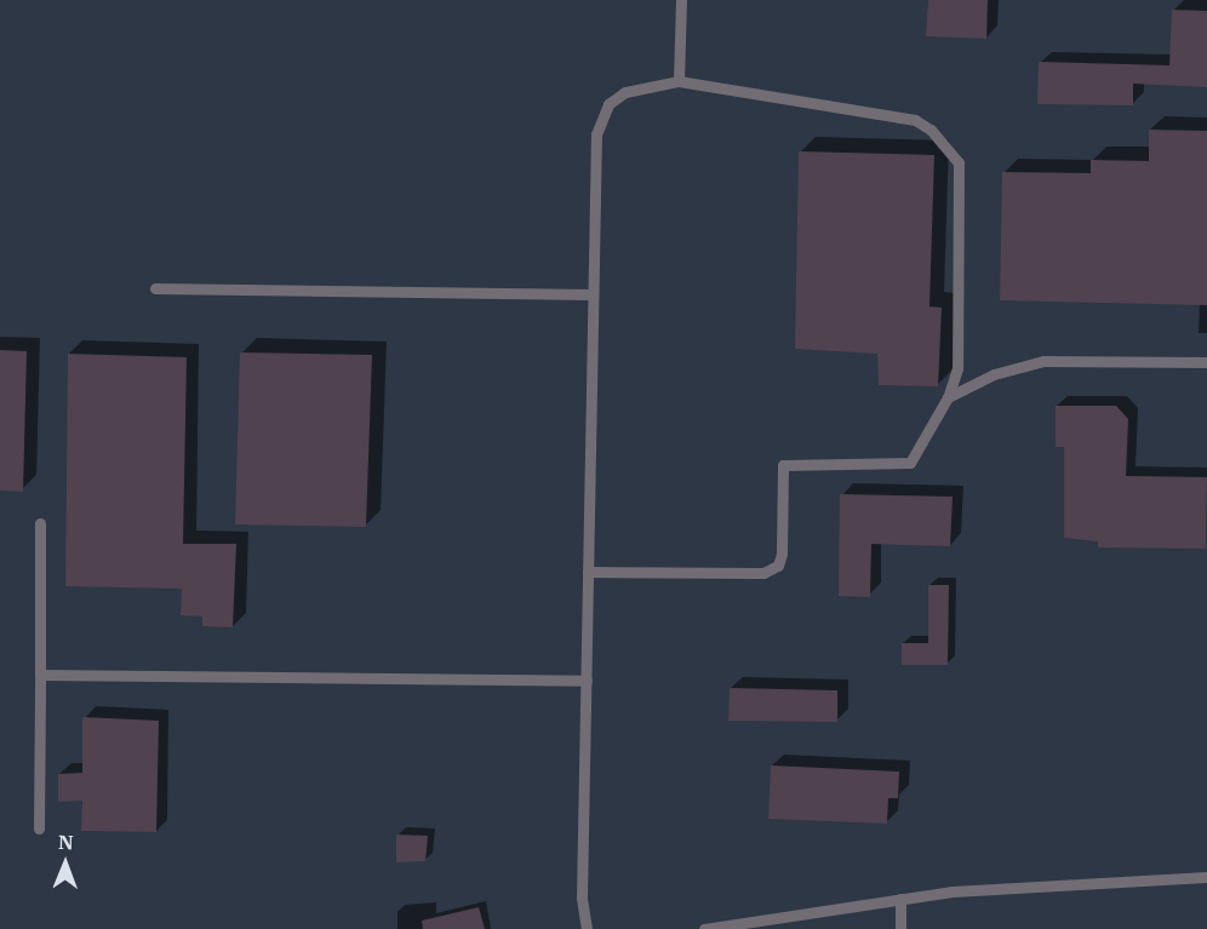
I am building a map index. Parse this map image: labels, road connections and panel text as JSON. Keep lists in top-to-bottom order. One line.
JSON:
{"north":"top"}
